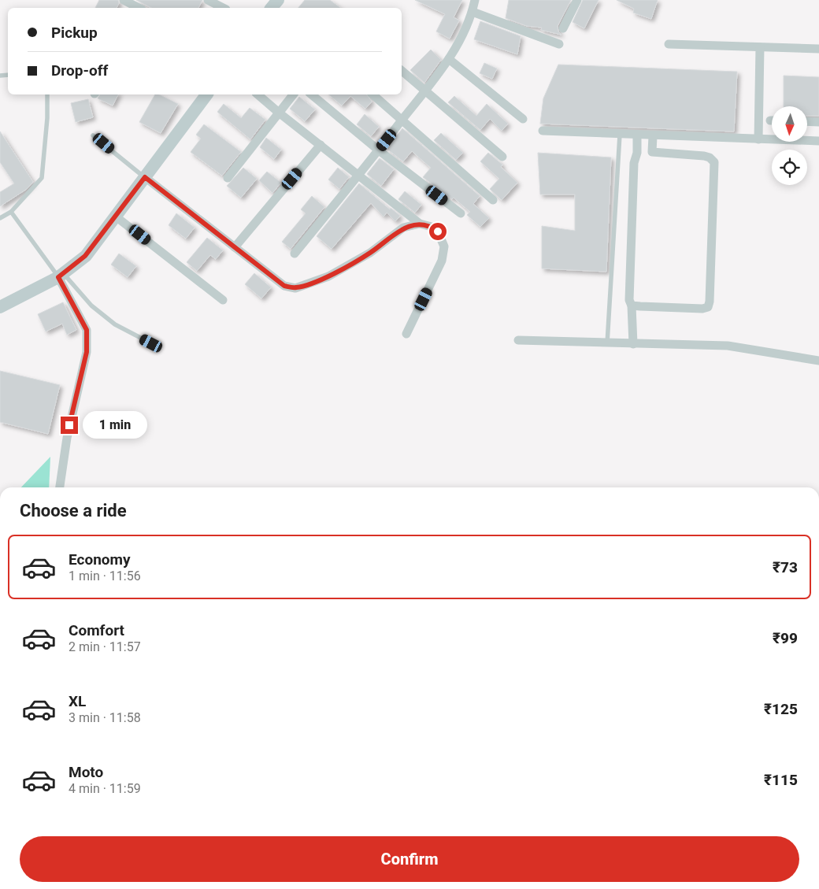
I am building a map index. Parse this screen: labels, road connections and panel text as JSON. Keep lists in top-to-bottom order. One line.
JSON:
{"north":"bottom","page":{"banner":["Pickup","Drop-off"],"bubble":"1 min","heading":"Choose a ride","list":[{"name":"Economy","note":"1 min · 11:56","value":"₹73"},{"name":"Comfort","note":"2 min · 11:57","value":"₹99"},{"name":"XL","note":"3 min · 11:58","value":"₹125"},{"name":"Moto","note":"4 min · 11:59","value":"₹115"}],"buttons":"Confirm"}}
